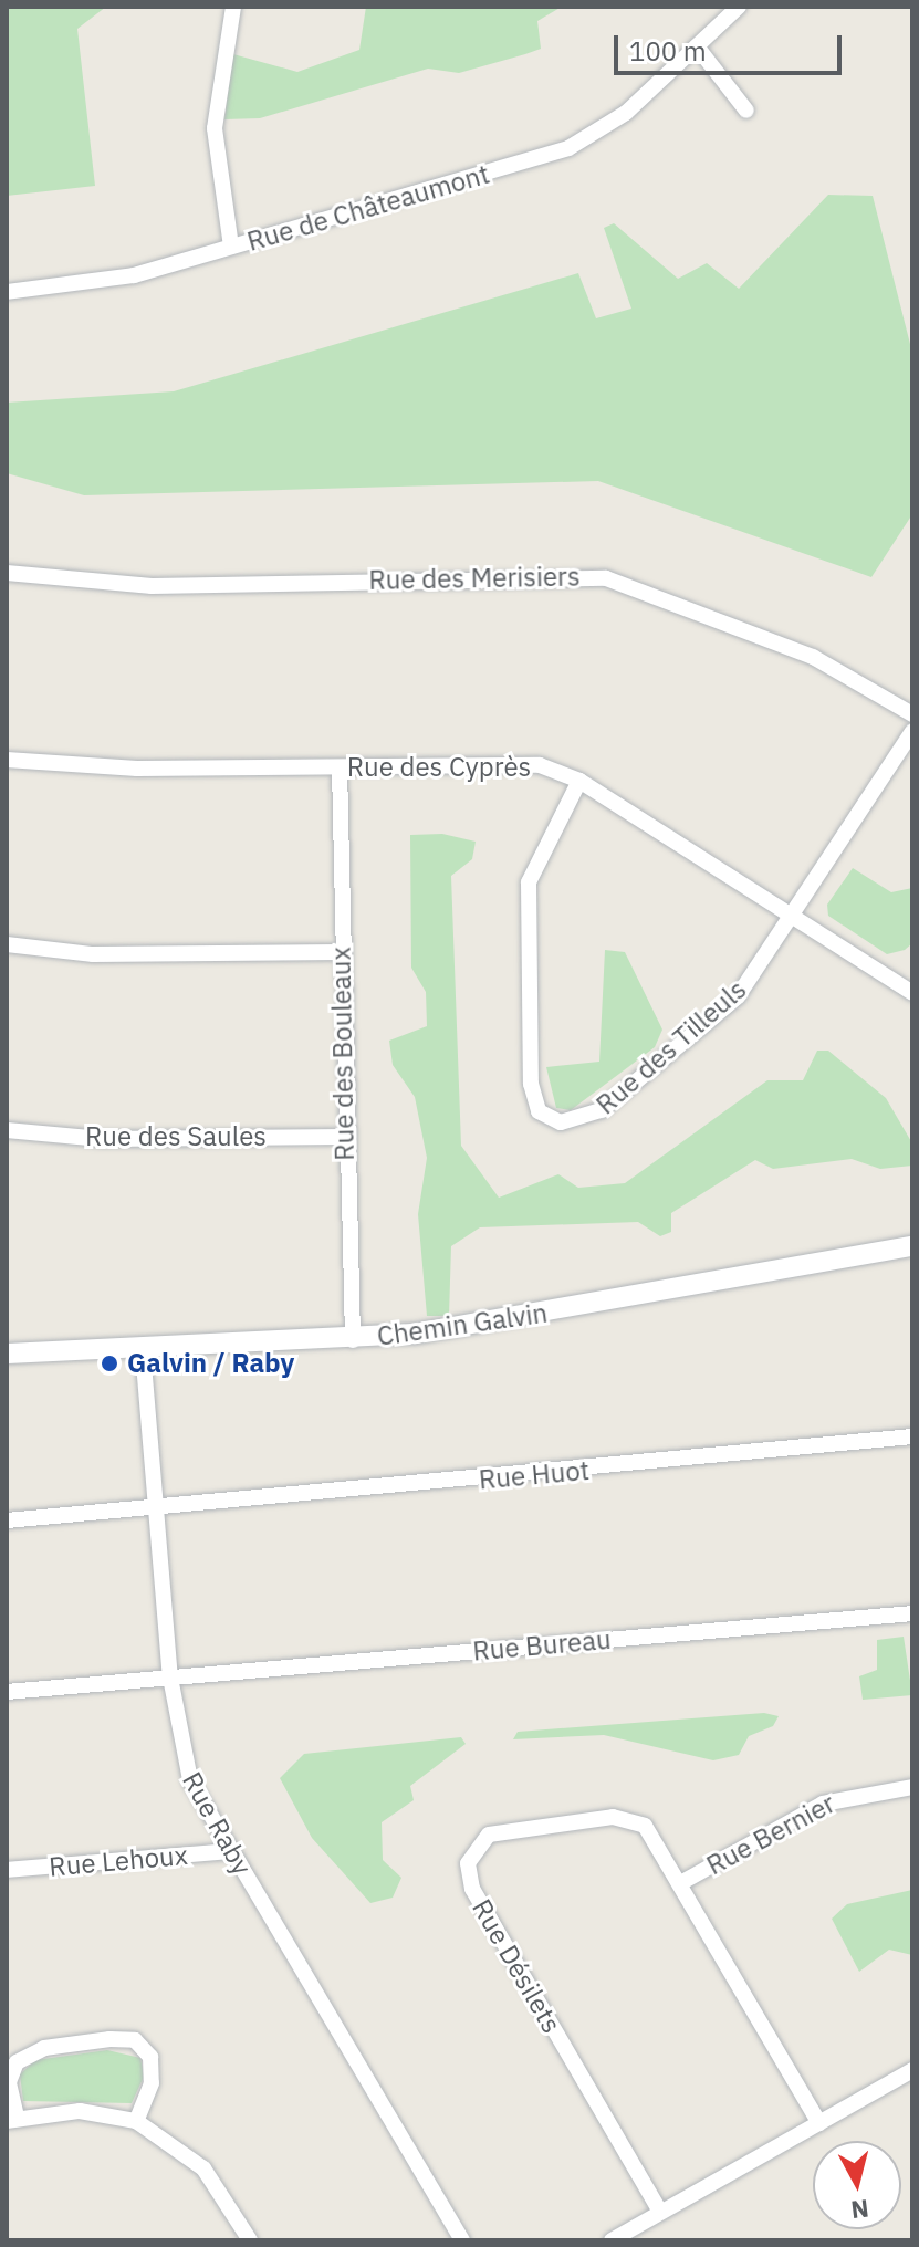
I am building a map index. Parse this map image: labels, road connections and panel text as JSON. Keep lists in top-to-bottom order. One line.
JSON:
{"streets":{"street":["Rue de Châteaumont","Rue des Merisiers","Rue des Cyprès","Rue des Tilleuls","Rue des Bouleaux","Rue des Saules","Chemin Galvin","Rue Huot","Rue Bureau","Rue Raby","Rue Bernier","Rue Lehoux","Rue Désilets"]},"crossings":[["Rue des Cyprès","Rue des Tilleuls"],["Rue des Cyprès","Rue des Bouleaux"],["Rue des Bouleaux","Rue des Saules"],["Rue des Bouleaux","Chemin Galvin"],["Chemin Galvin","Rue Raby"],["Rue Huot","Rue Raby"],["Rue Bureau","Rue Raby"],["Rue Raby","Rue Lehoux"],["Rue Bernier","Rue Désilets"]],"places":["Galvin / Raby"],"scale_bar":"100 m","north":"bottom"}
